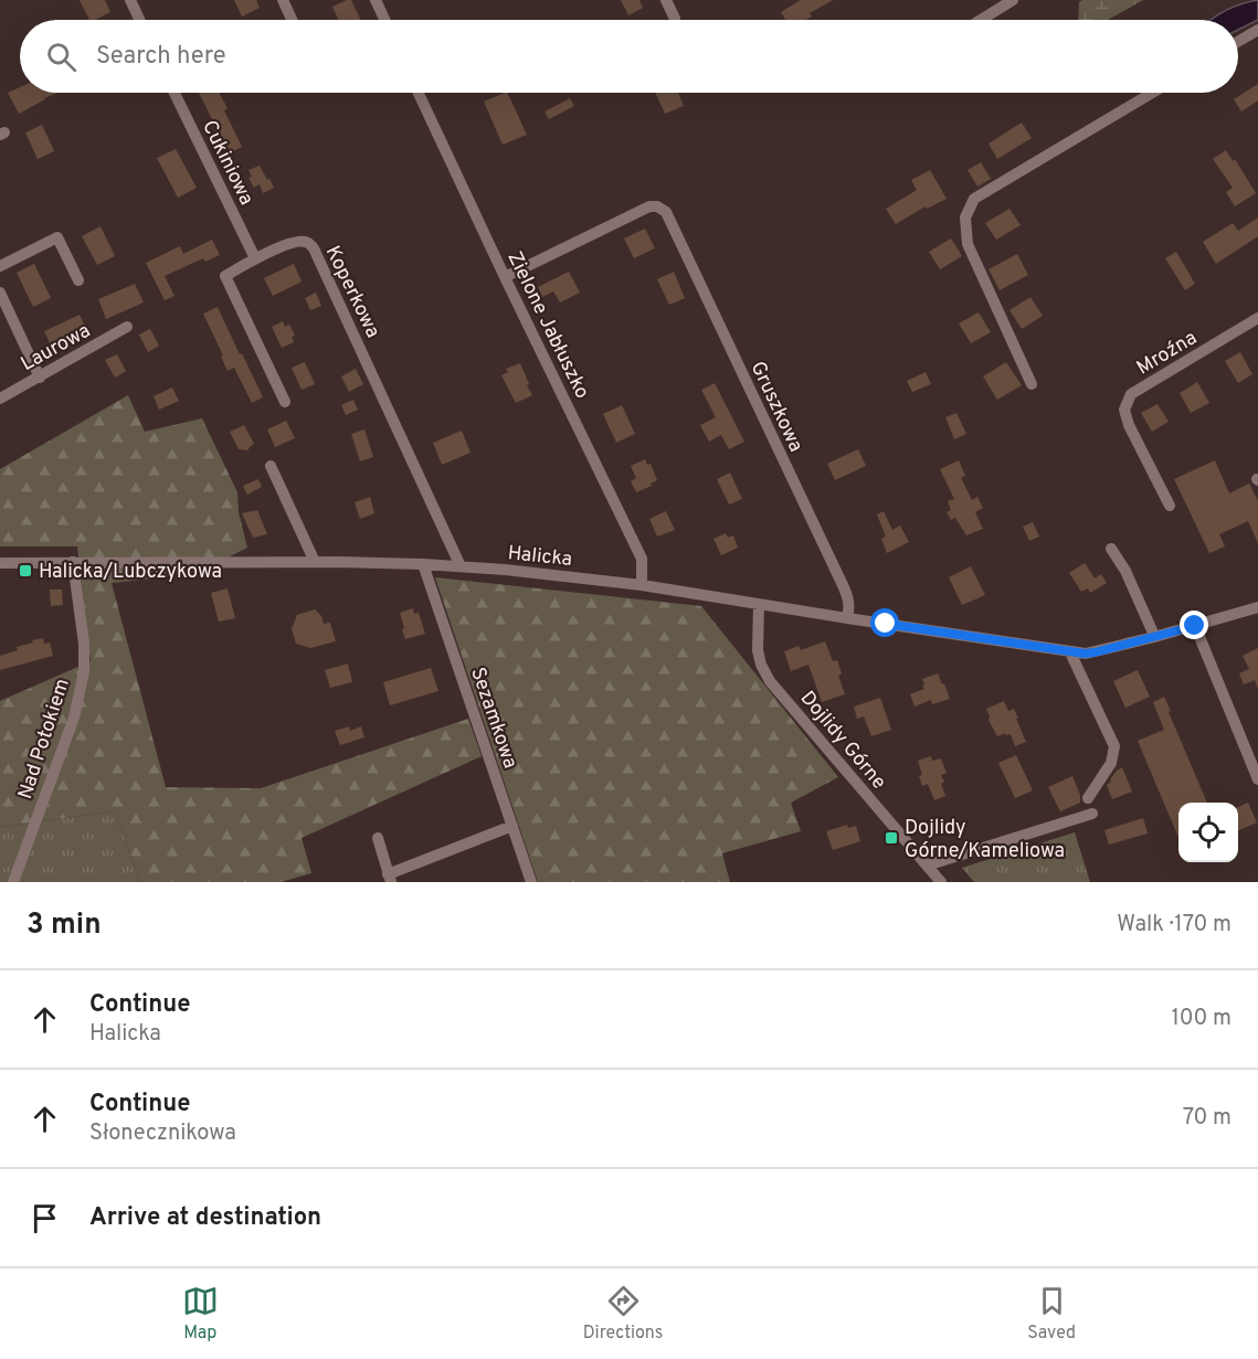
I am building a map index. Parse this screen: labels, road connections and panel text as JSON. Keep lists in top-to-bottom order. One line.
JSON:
{"streets":{"street":["Cukiniowa","Koperkowa","Zielone Jabłuszko","Laurowa","Mroźna","Gruszkowa","Halicka","Sezamkowa","Nad Potokiem","Dojlidy Górne"]},"crossings":[["Cukiniowa","Koperkowa"],["Koperkowa","Halicka"],["Zielone Jabłuszko","Gruszkowa"],["Zielone Jabłuszko","Halicka"],["Gruszkowa","Halicka"],["Halicka","Sezamkowa"],["Halicka","Nad Potokiem"],["Halicka","Dojlidy Górne"]],"places":{"transit":["Halicka/Lubczykowa","Dojlidy Górne/Kameliowa"]},"page":{"search":"Search here","heading":["3 min","Walk · 170 m"],"list":[["Continue","Halicka","100 m"],["Continue","Słonecznikowa","70 m"],"Arrive at destination"],"nav":["Map","Directions","Saved"]}}
